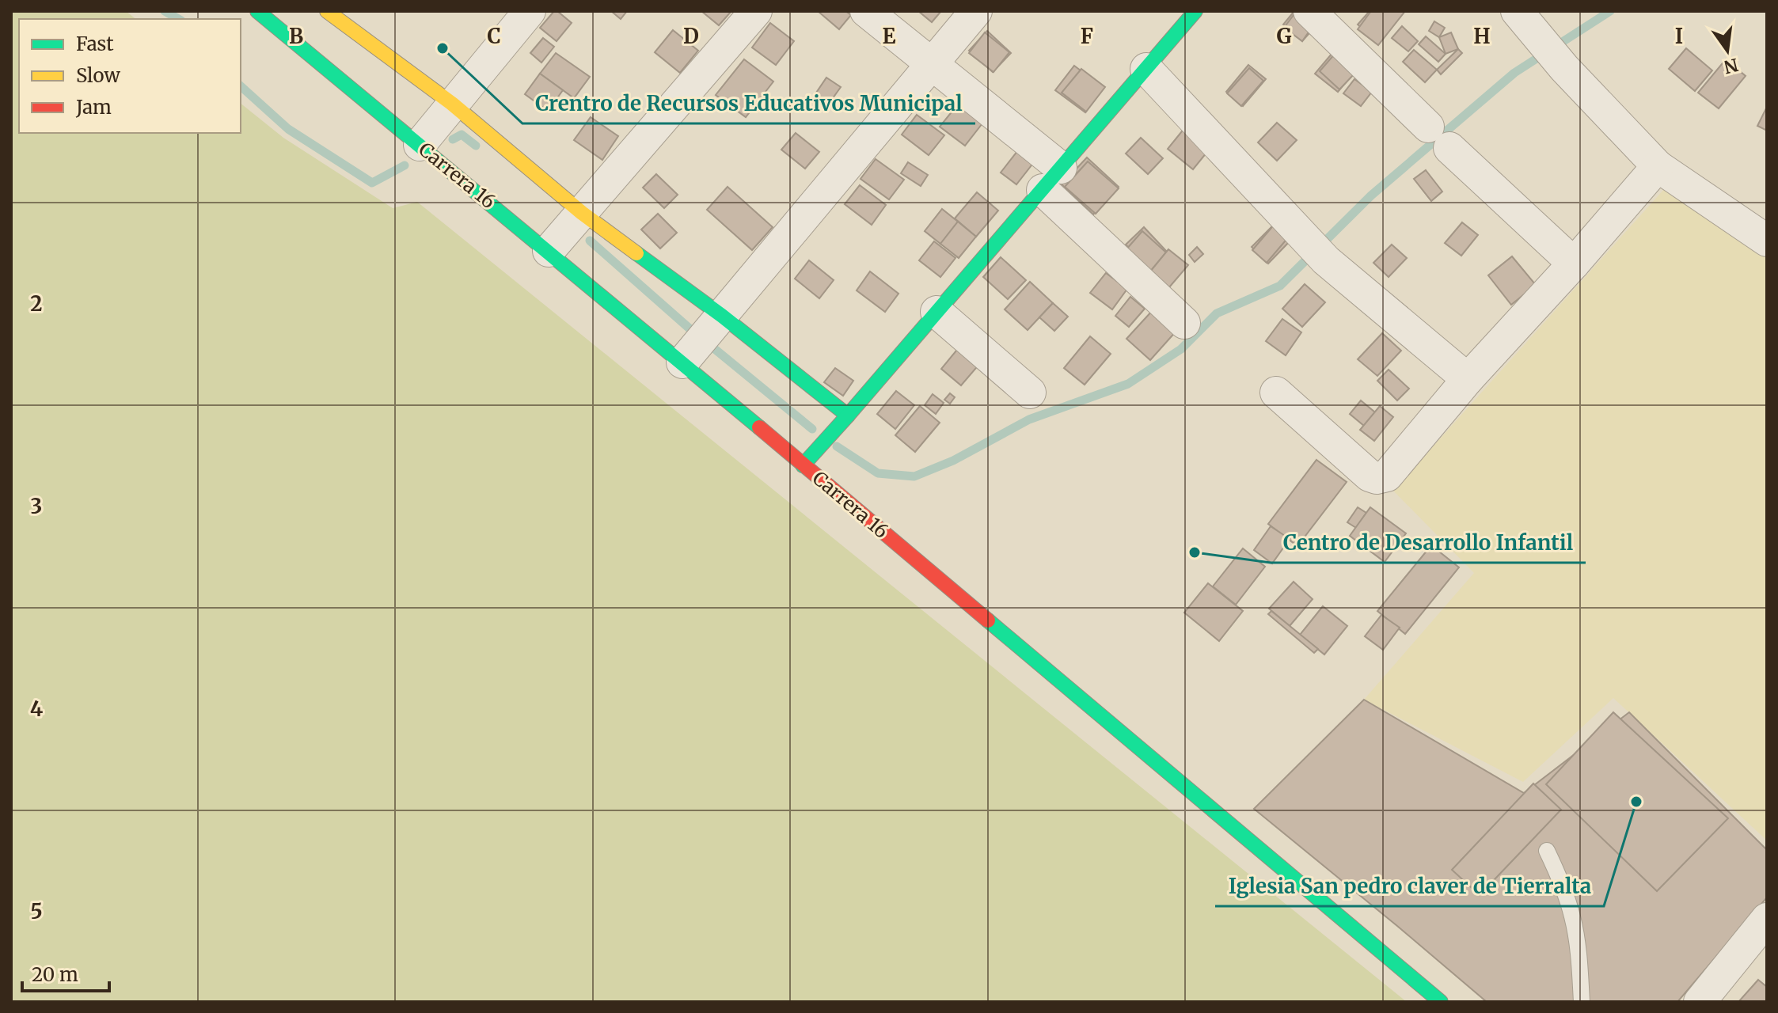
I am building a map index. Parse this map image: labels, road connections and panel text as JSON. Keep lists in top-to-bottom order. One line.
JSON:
{"streets":{"main road":["Carrera 16"]},"places":["Crentro de Recursos Educativos Municipal","Centro de Desarrollo Infantil","Iglesia San pedro claver de Tierralta"],"legend":["Fast","Slow","Jam"],"scale_bar":"20 m","north":"bottom","grid":{"columns":["B","C","D","E","F","G","H","I"],"rows":["2","3","4","5"]}}
